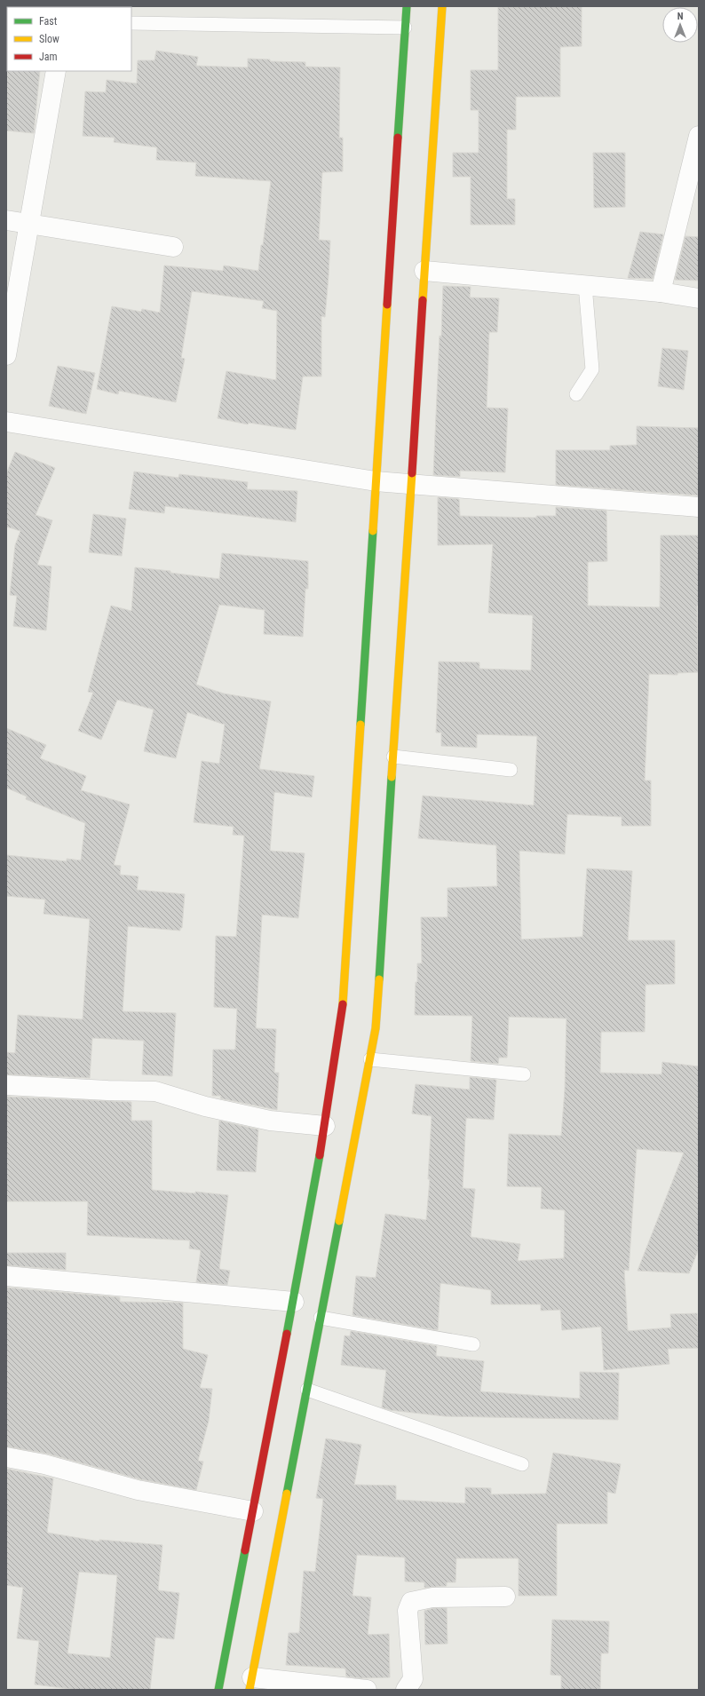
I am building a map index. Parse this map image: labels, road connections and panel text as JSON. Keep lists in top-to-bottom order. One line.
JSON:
{"legend":["Fast","Slow","Jam"],"north":"top"}
